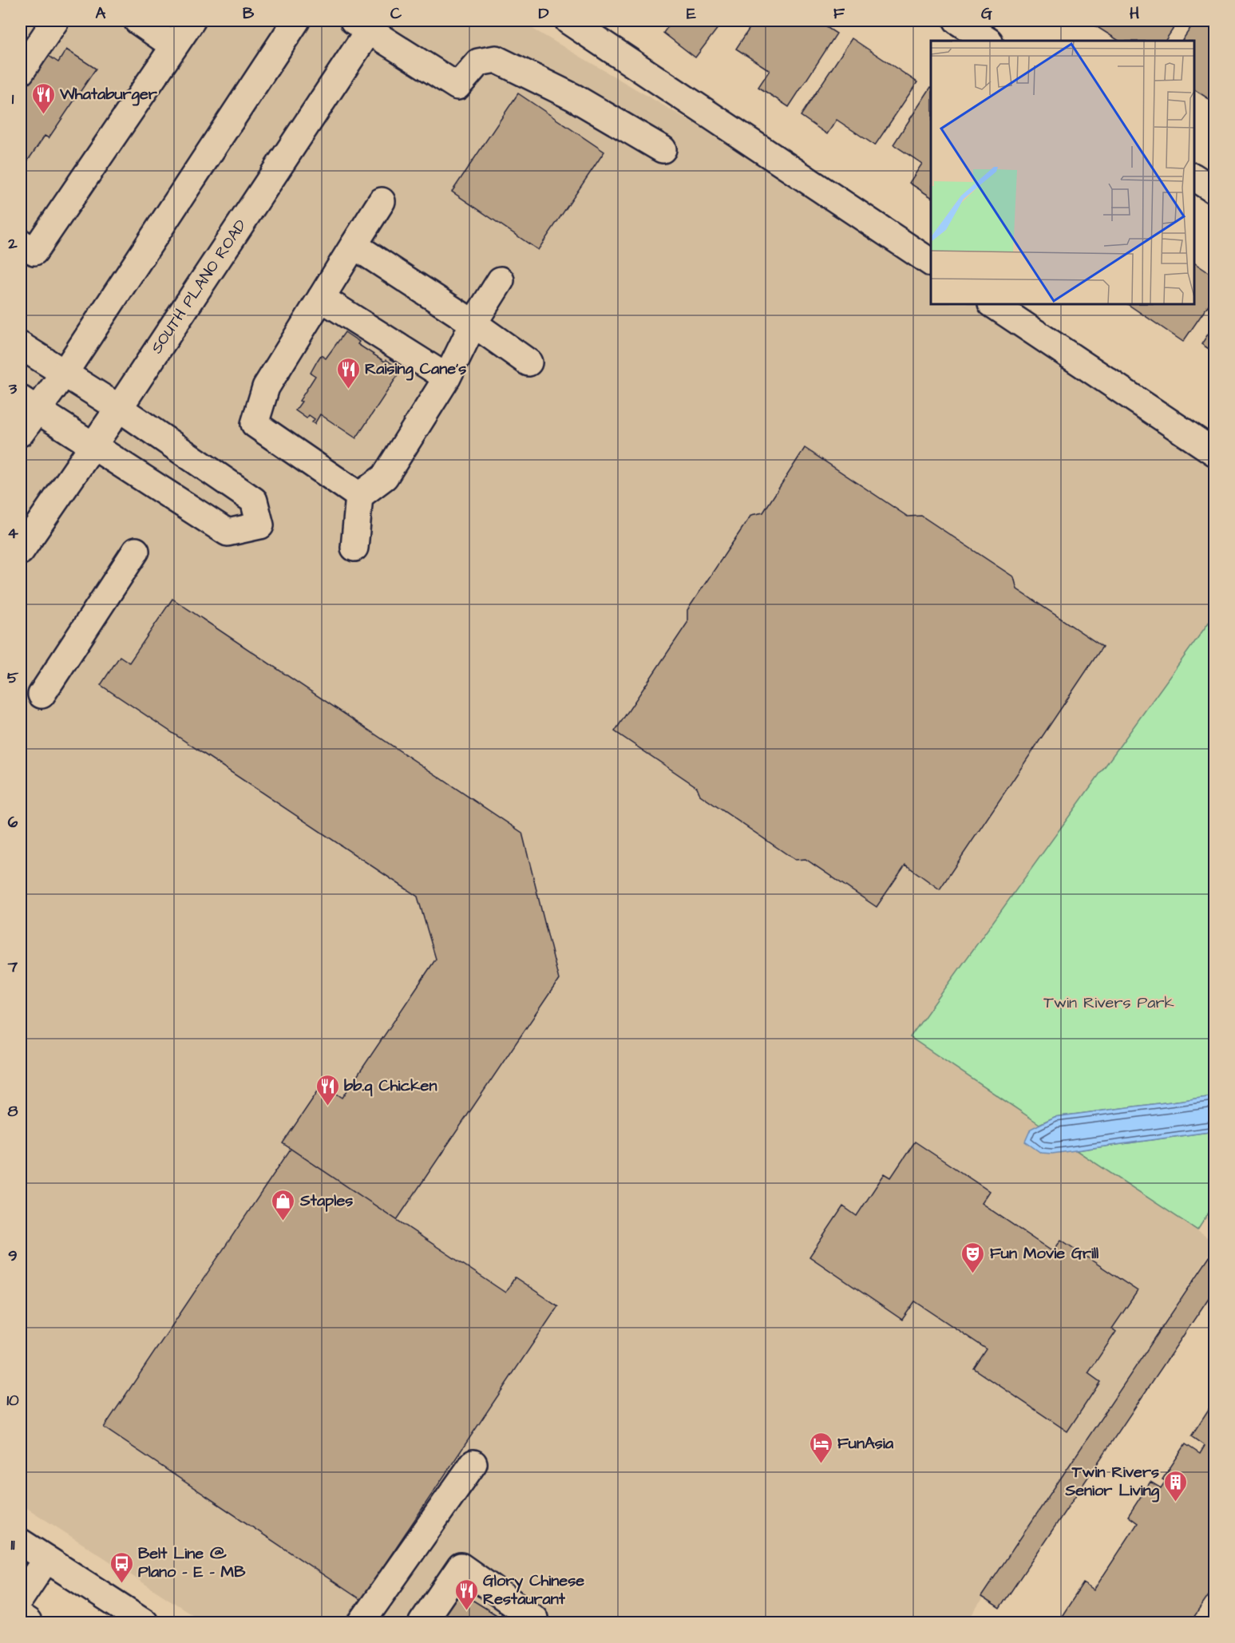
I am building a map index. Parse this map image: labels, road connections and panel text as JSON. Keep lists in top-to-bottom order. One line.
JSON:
{"streets":{"main road":["SOUTH PLANO ROAD"]},"parks":["Twin Rivers Park"],"places":{"restaurant":["Whataburger","Raising Cane's","bb.q Chicken","Glory Chinese Restaurant"],"shop":["Staples"],"theatre":["Fun Movie Grill"],"hotel":["FunAsia"],"building":["Twin Rivers Senior Living"],"bus stop":["Belt Line @ Plano - E - MB"]},"grid":{"columns":["A","B","C","D","E","F","G","H"],"rows":["1","2","3","4","5","6","7","8","9","10","11"]}}
